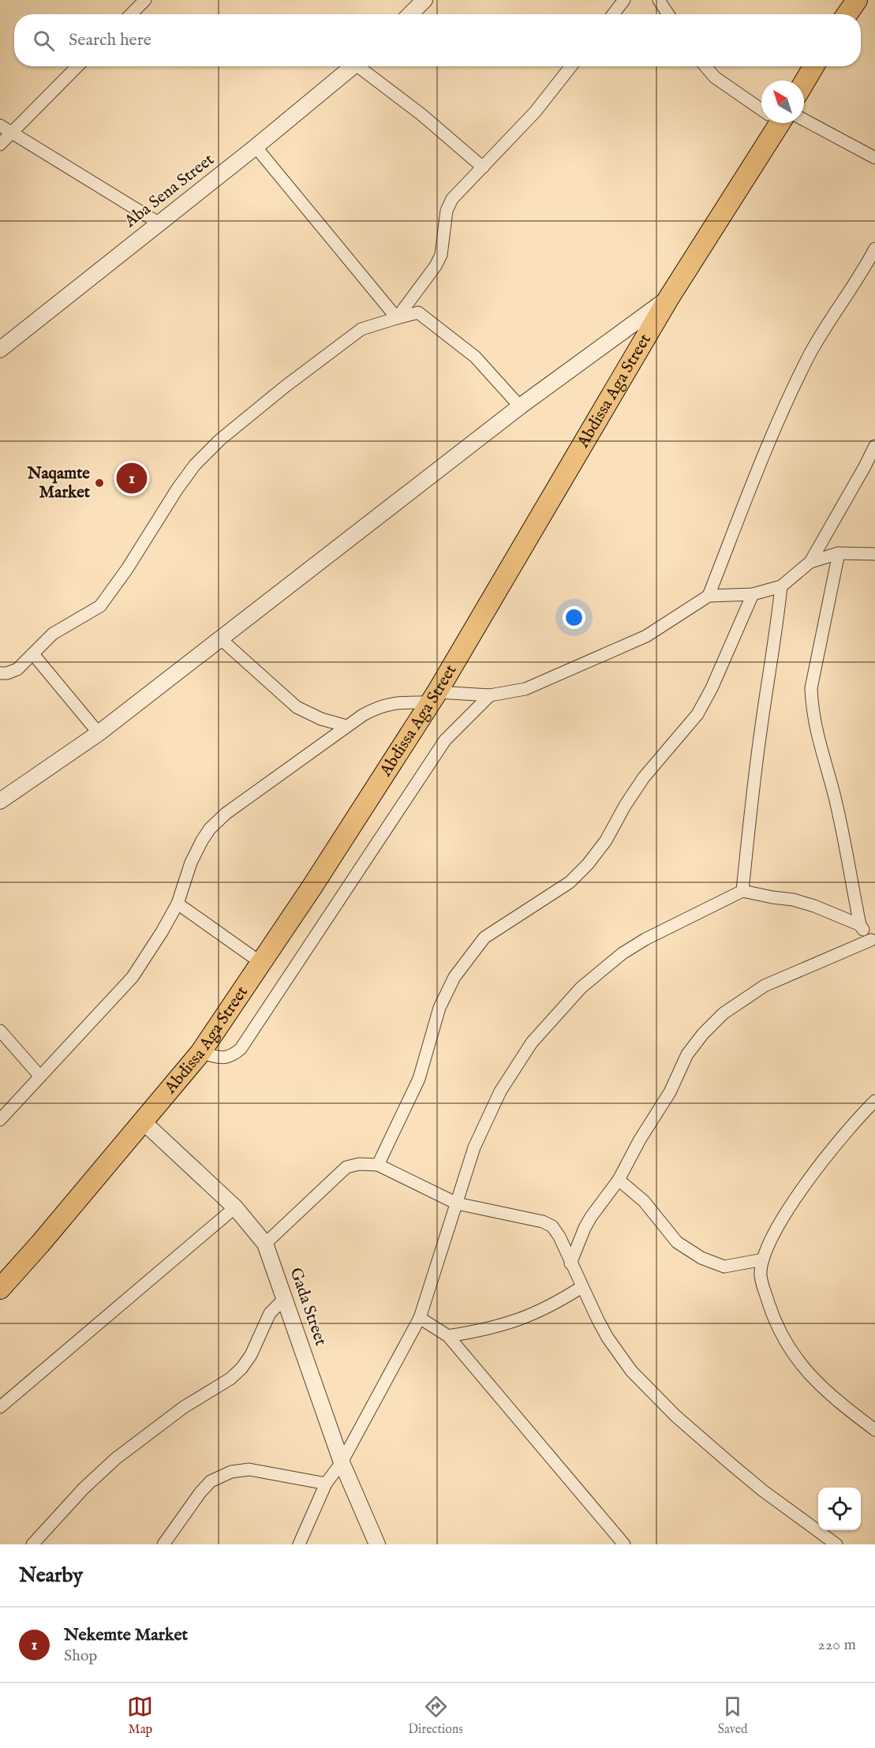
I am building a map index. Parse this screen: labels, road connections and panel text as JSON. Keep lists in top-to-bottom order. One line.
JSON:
{"streets":{"highway":["Abdissa Aga Street"],"street":["Aba Sena Street","Gada Street"]},"crossings":[["Abdissa Aga Street","Gada Street"]],"places":["Naqamte Market"],"north":"top left","page":{"search":"Search here","pins":"1","heading":"Nearby","list":[{"mark":"1","name":"Nekemte Market","note":"Shop","value":"220 m"}],"nav":["Map","Directions","Saved"]}}
